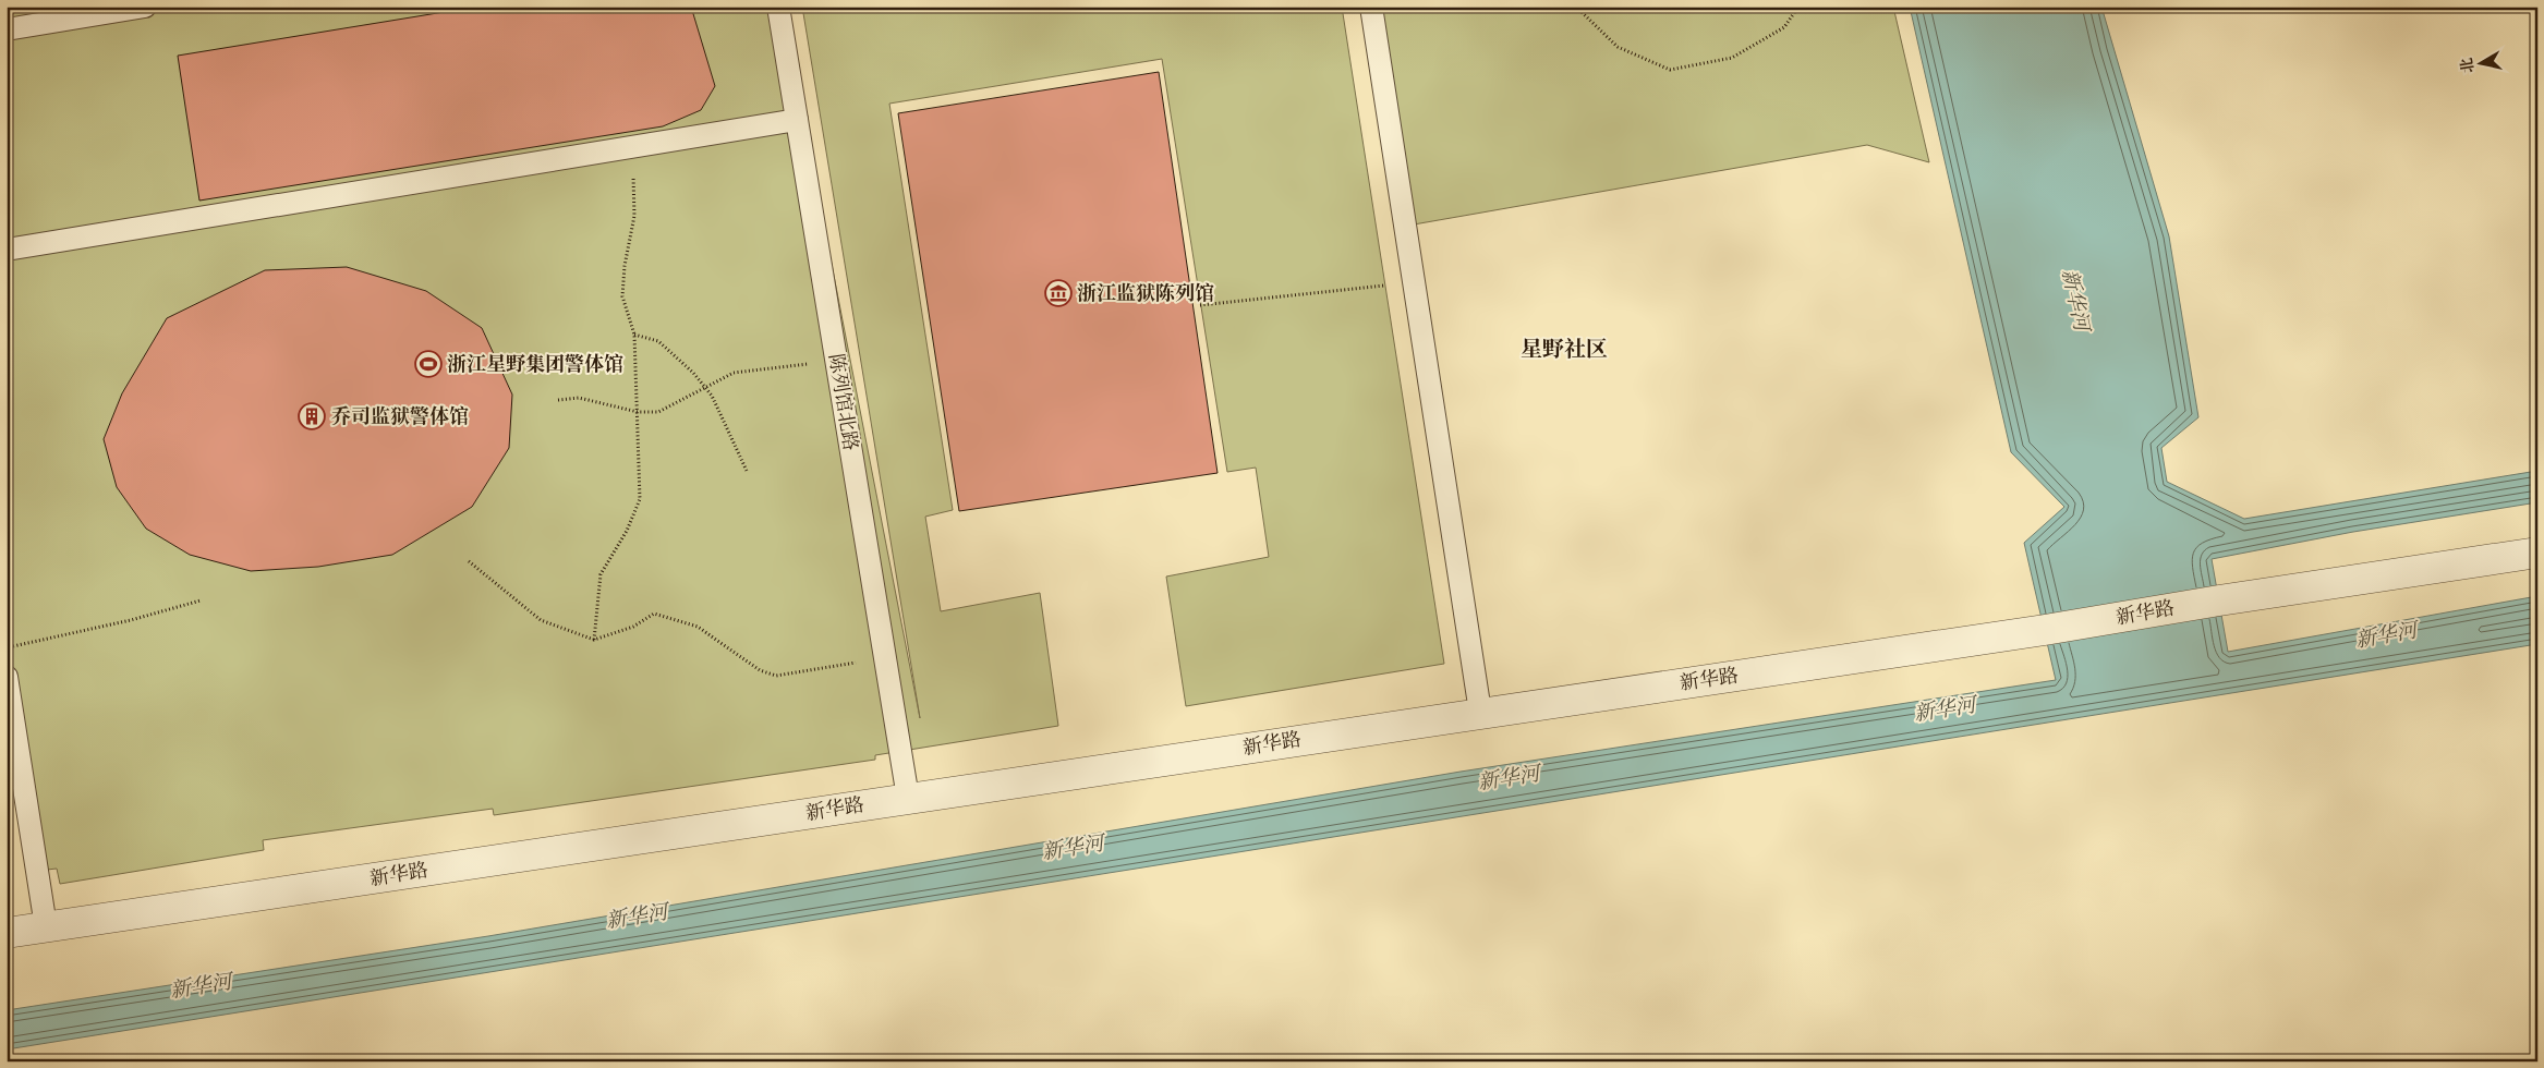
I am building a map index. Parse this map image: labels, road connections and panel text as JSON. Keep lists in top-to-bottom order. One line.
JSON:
{"streets":{"street":["新华路"],"lane":["陈列馆北路"]},"crossings":[["陈列馆北路","新华路"]],"districts":["星野社区"],"water":["新华河"],"places":{"museum":["浙江监狱陈列馆"],"sports":["浙江星野集团警体馆"],"building":["乔司监狱警体馆"]},"north":"left"}
